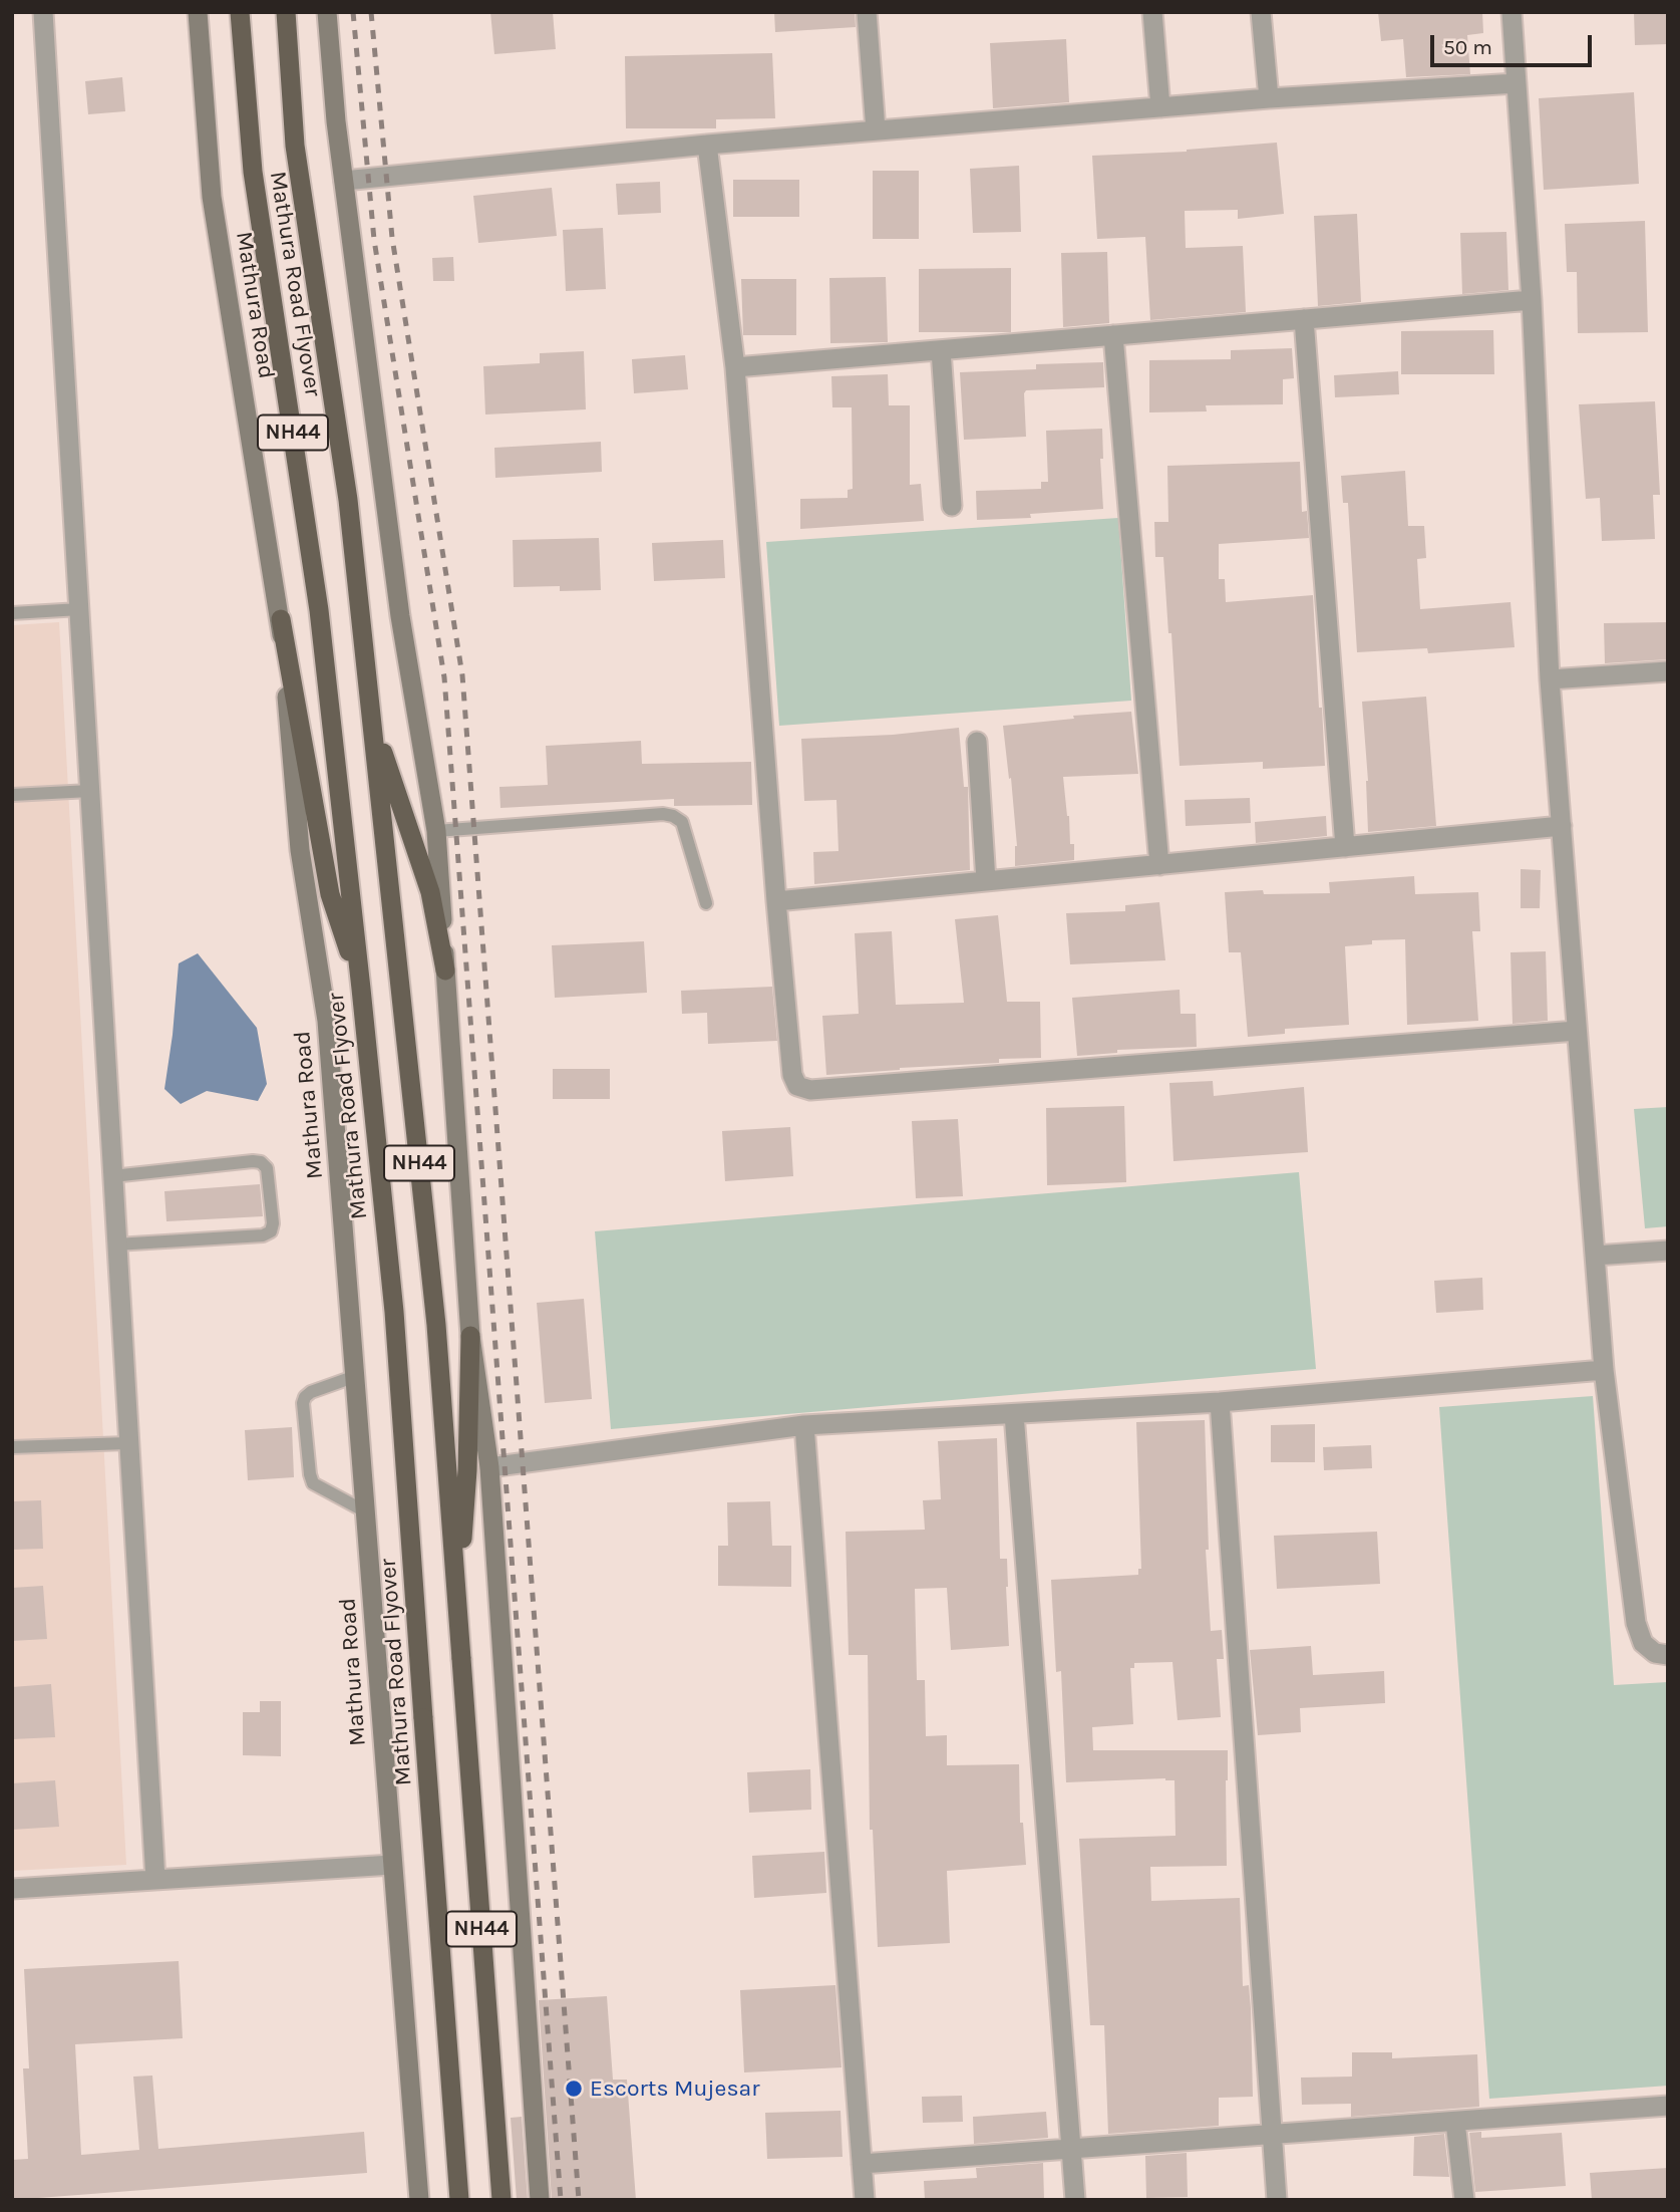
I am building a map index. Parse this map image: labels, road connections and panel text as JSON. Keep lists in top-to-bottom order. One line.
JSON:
{"streets":{"highway":["Mathura Road Flyover","NH44"],"main road":["Mathura Road"]},"crossings":[["Mathura Road Flyover","NH44"]],"places":["Escorts Mujesar"],"scale_bar":"50 m"}
